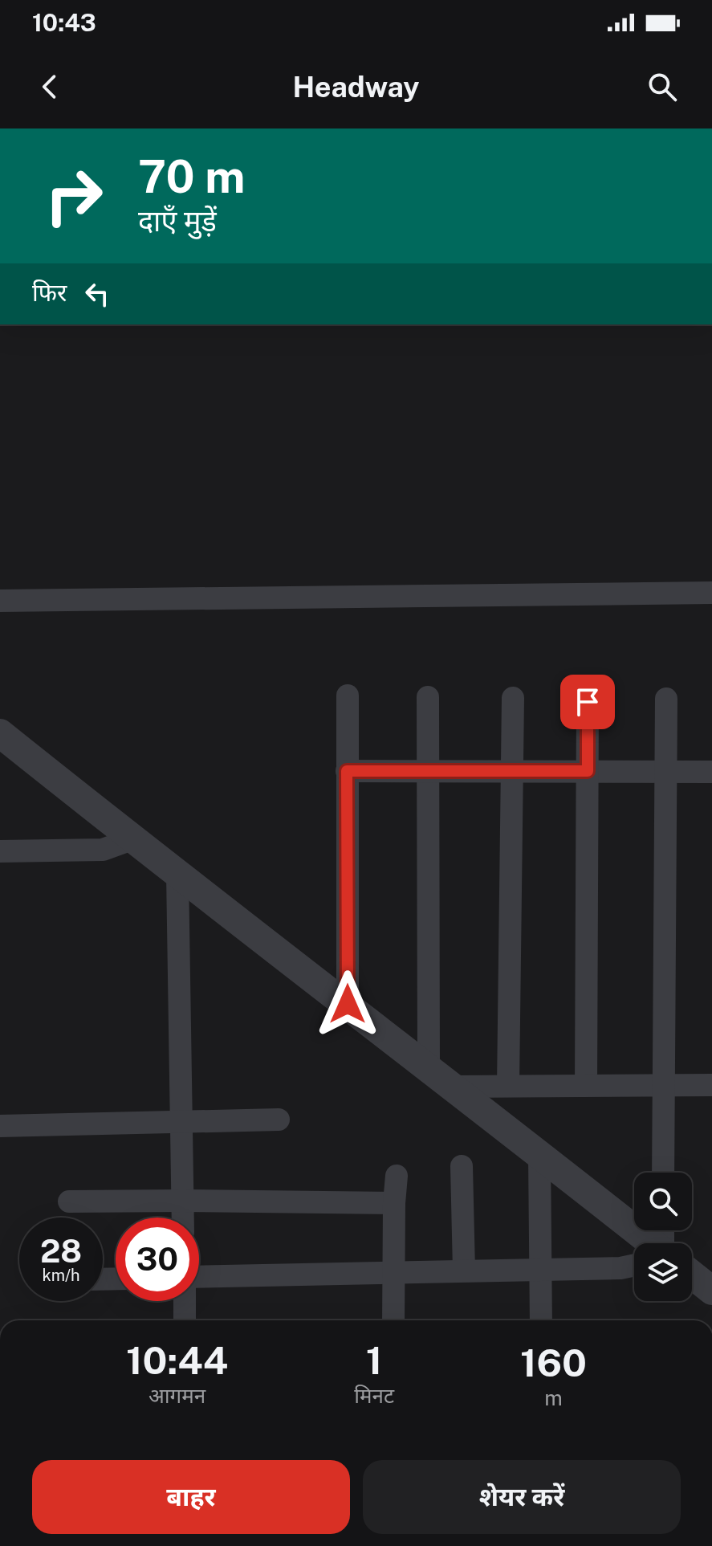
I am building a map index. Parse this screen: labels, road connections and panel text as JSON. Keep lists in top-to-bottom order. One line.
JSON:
{"page":{"status":"10:43","header":"Headway","turn":["70 m","दाएँ मुड़ें"],"then":"फिर","speed":"28 km/h","limit":"30","eta":["10:44","आगमन","1","मिनट","160","m"],"buttons":["बाहर","शेयर करें"]}}
